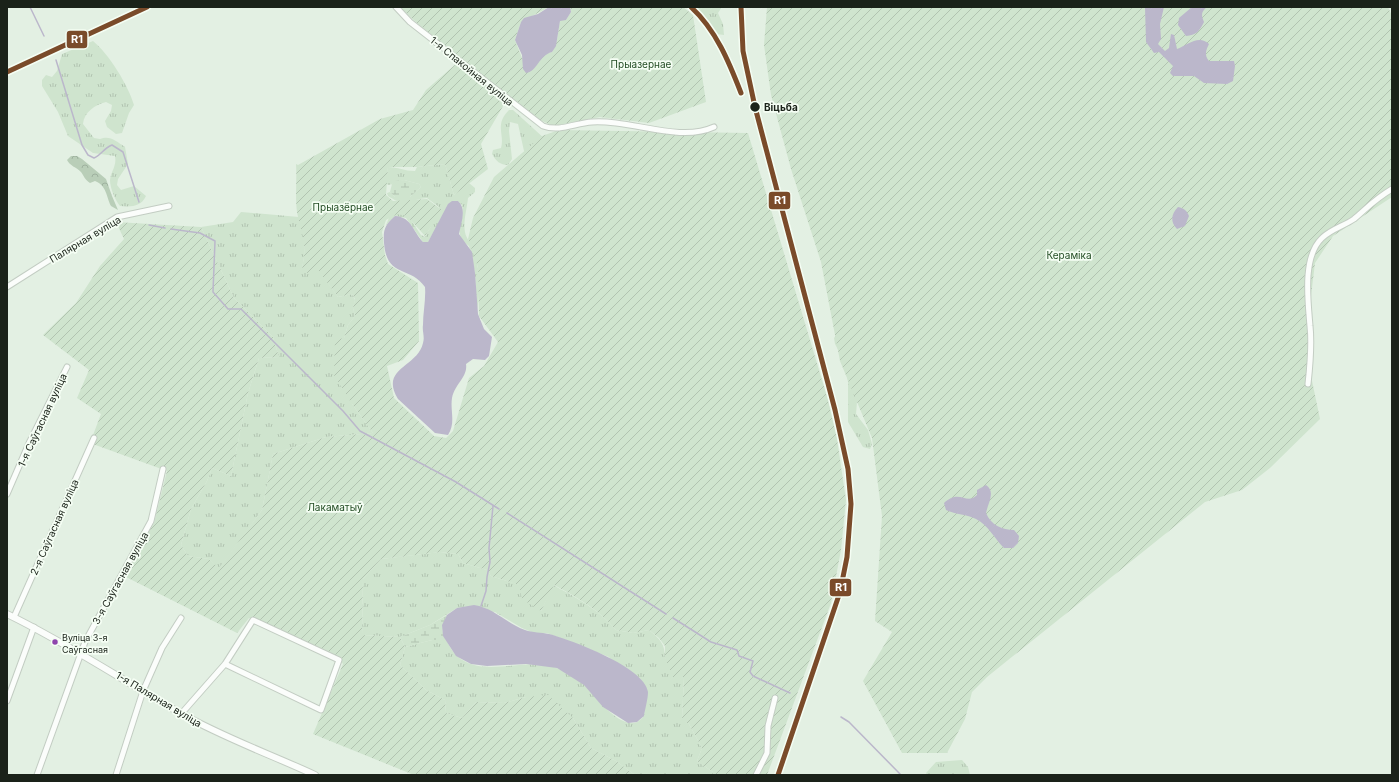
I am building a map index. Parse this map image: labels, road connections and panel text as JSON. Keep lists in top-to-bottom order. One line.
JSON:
{"streets":{"street":["1-я Спакойная вуліца","Палярная вуліца","1-я Саўгасная вуліца","2-я Саўгасная вуліца","3-я Саўгасная вуліца","1-я Палярная вуліца"]},"crossings":[["2-я Саўгасная вуліца","1-я Палярная вуліца"],["3-я Саўгасная вуліца","1-я Палярная вуліца"]],"parks":["Прыазернае","Прыазёрнае","Кераміка","Лакаматыў"],"places":["Віцьба","Вуліца 3-я Саўгасная"],"lines":["transit line R1"]}
